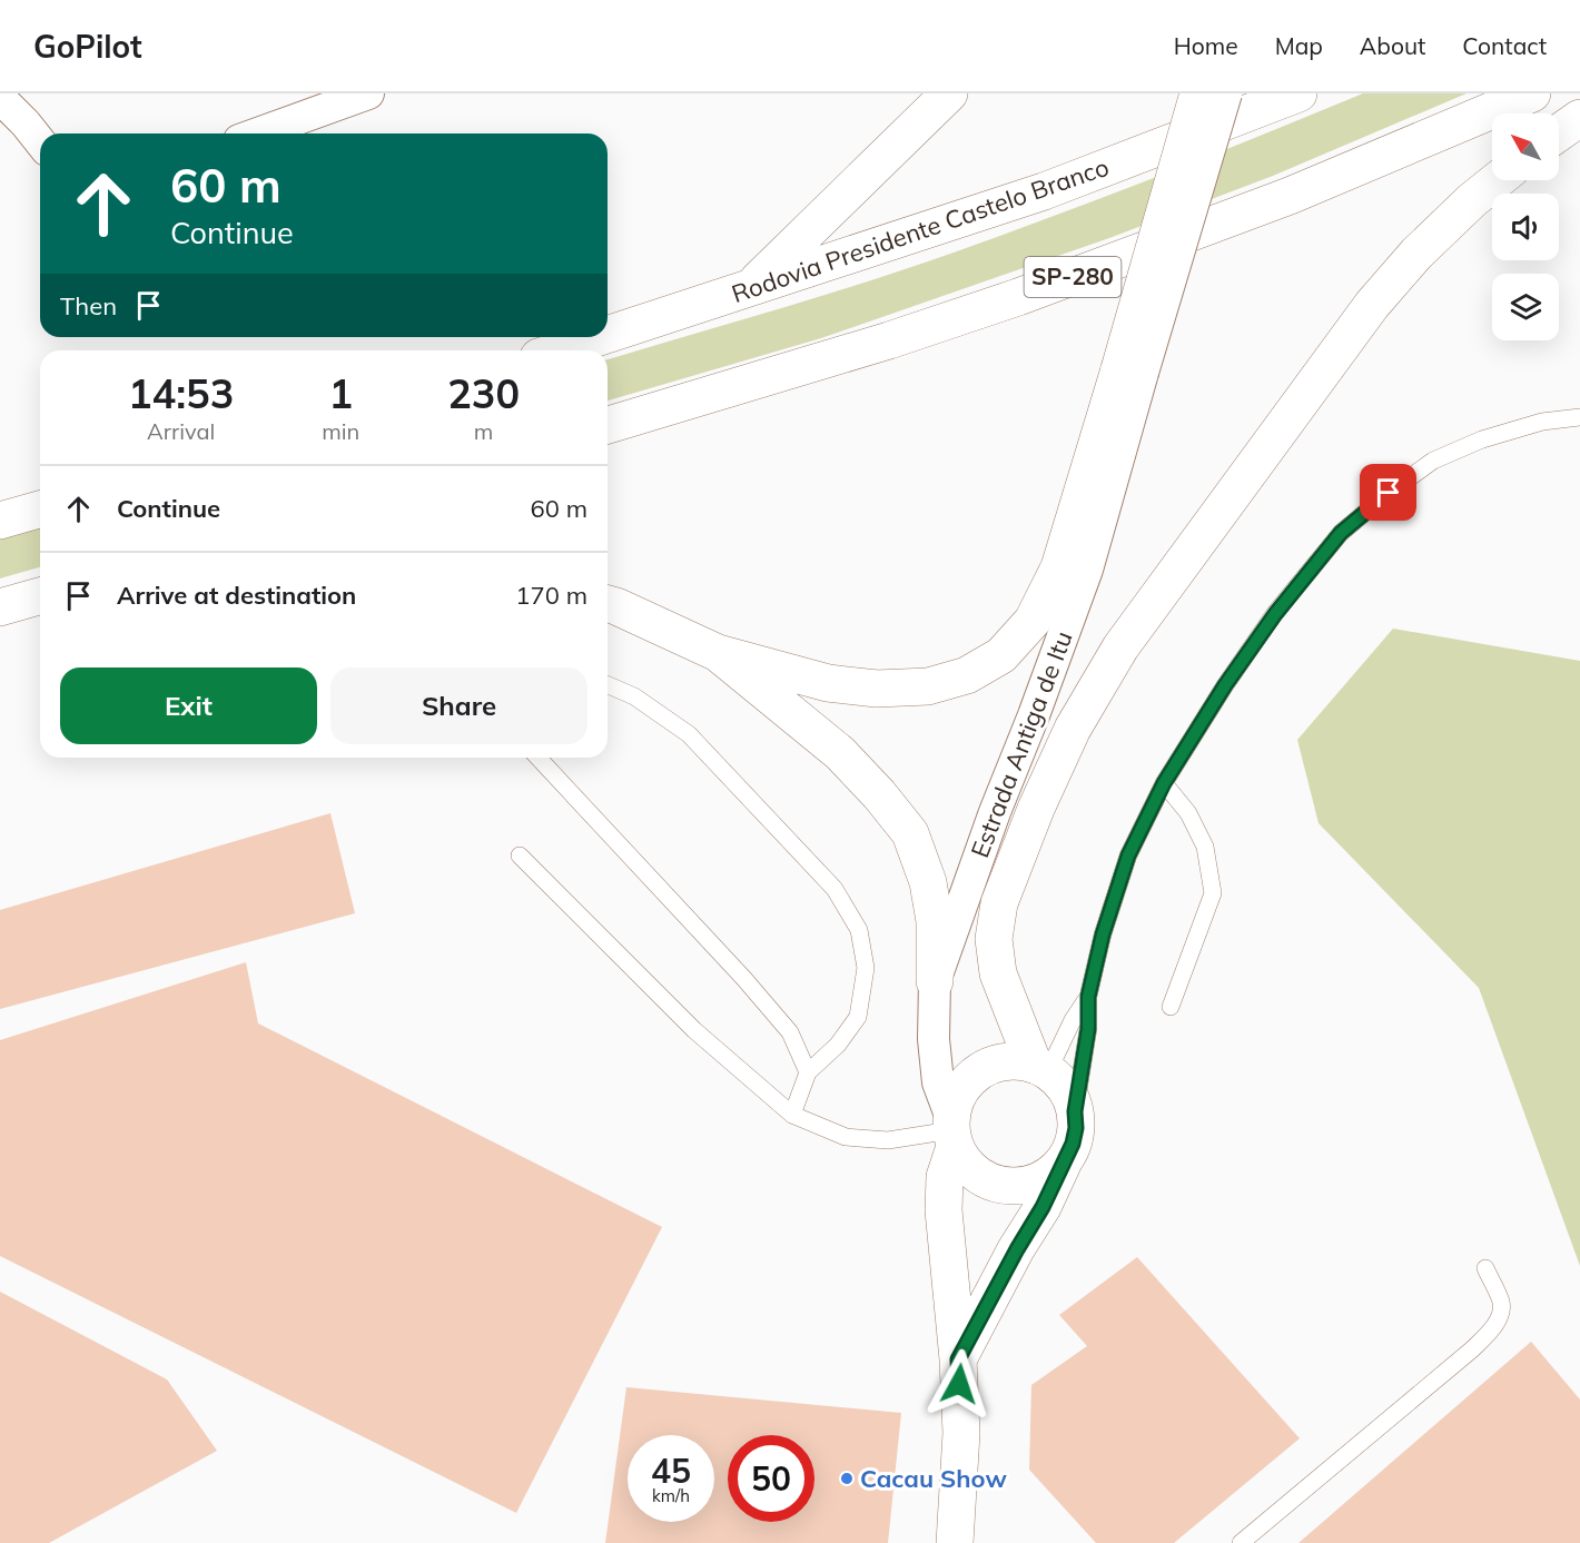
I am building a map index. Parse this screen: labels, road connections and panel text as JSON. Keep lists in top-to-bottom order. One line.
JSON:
{"streets":{"main road":["Rodovia Presidente Castelo Branco","SP-280"],"street":["Estrada Antiga de Itu"]},"places":["Cacau Show"],"north":"top left","page":{"header":"GoPilot","nav":["Home","Map","About","Contact"],"turn":["60 m","Continue"],"then":"Then","eta":["14:53","Arrival","1","min","230","m"],"list":[{"name":"Continue","value":"60 m"},{"name":"Arrive at destination","value":"170 m"}],"buttons":["Exit","Share"],"speed":"45 km/h","limit":"50"}}
